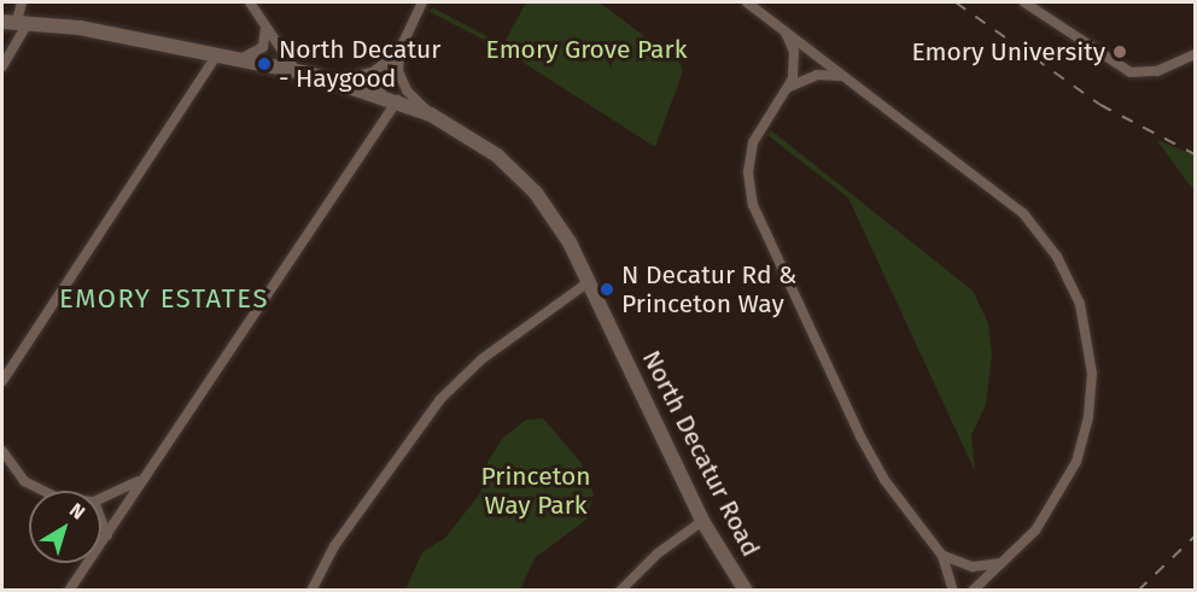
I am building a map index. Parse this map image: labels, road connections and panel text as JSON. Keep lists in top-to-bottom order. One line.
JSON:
{"streets":{"main road":["North Decatur Road"]},"districts":["EMORY ESTATES"],"parks":["Emory Grove Park","Princeton Way Park"],"places":["Emory University","North Decatur - Haygood","N Decatur Rd & Princeton Way"],"north":"top right"}
